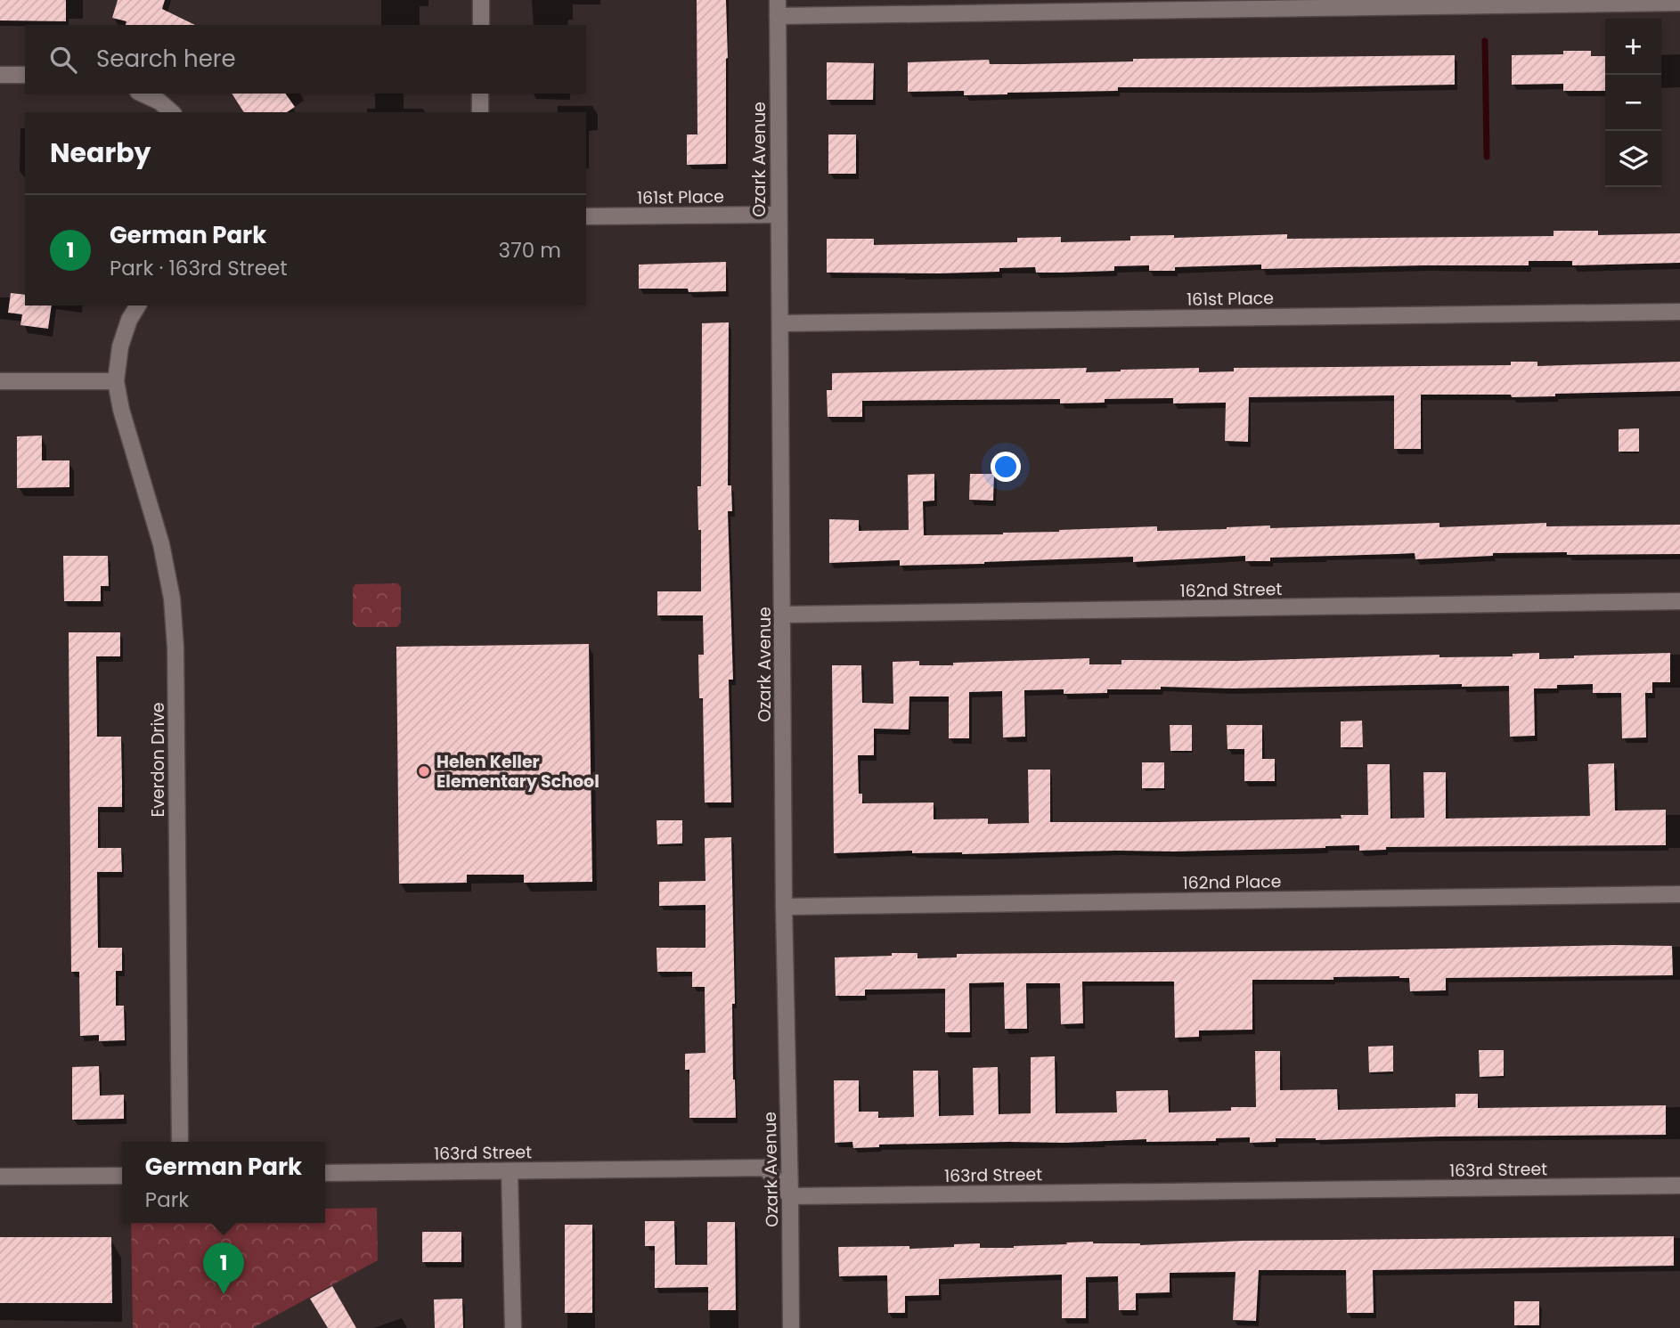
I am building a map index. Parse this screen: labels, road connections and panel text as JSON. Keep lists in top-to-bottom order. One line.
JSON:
{"streets":{"street":["Ozark Avenue","161st Place","162nd Street","Everdon Drive","162nd Place","163rd Street"]},"crossings":[["Ozark Avenue","161st Place"],["Ozark Avenue","162nd Street"],["Ozark Avenue","162nd Place"],["Ozark Avenue","163rd Street"]],"places":["Helen Keller Elementary School"],"page":{"map_buttons":["+","−"],"search":"Search here","heading":"Nearby","list":[{"mark":"1","name":"German Park","note":"Park · 163rd Street","value":"370 m"}],"popup":["German Park","Park"],"pins":"1"}}
